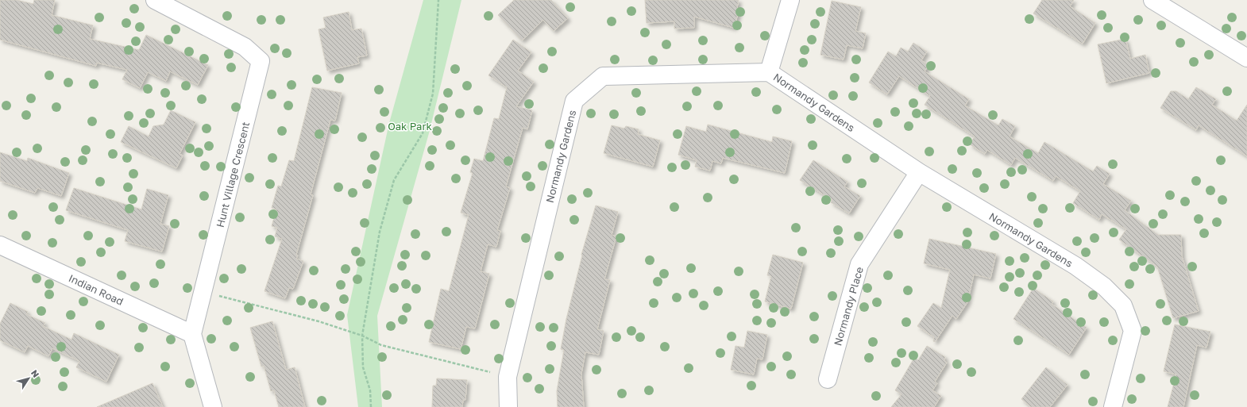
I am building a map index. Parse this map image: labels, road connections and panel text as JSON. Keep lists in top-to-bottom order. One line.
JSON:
{"streets":{"street":["Normandy Gardens","Hunt Village Crescent","Indian Road","Normandy Place"]},"crossings":[["Normandy Gardens","Normandy Place"],["Hunt Village Crescent","Indian Road"]],"parks":["Oak Park"],"north":"top right"}
